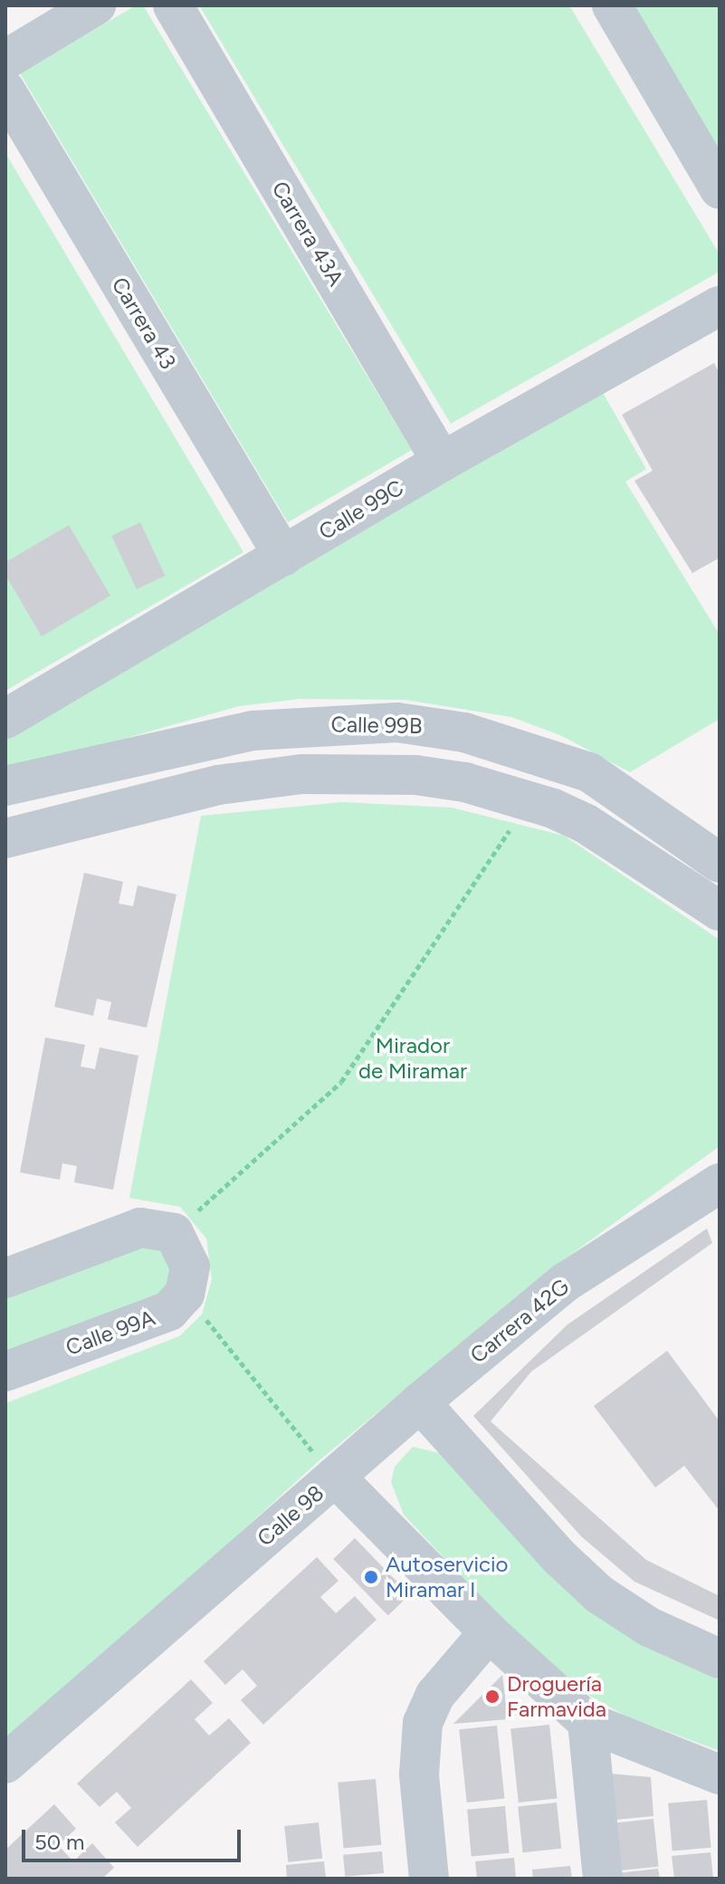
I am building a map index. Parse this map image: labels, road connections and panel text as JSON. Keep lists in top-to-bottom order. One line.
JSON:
{"streets":{"street":["Carrera 43A","Carrera 43","Calle 99C","Calle 99B","Carrera 42G","Calle 99A","Calle 98"]},"crossings":[["Carrera 43A","Calle 99C"],["Carrera 43","Calle 99C"],["Carrera 42G","Calle 98"]],"parks":["Mirador de Miramar"],"places":["Autoservicio Miramar I","Droguería Farmavida"],"scale_bar":"50 m"}
